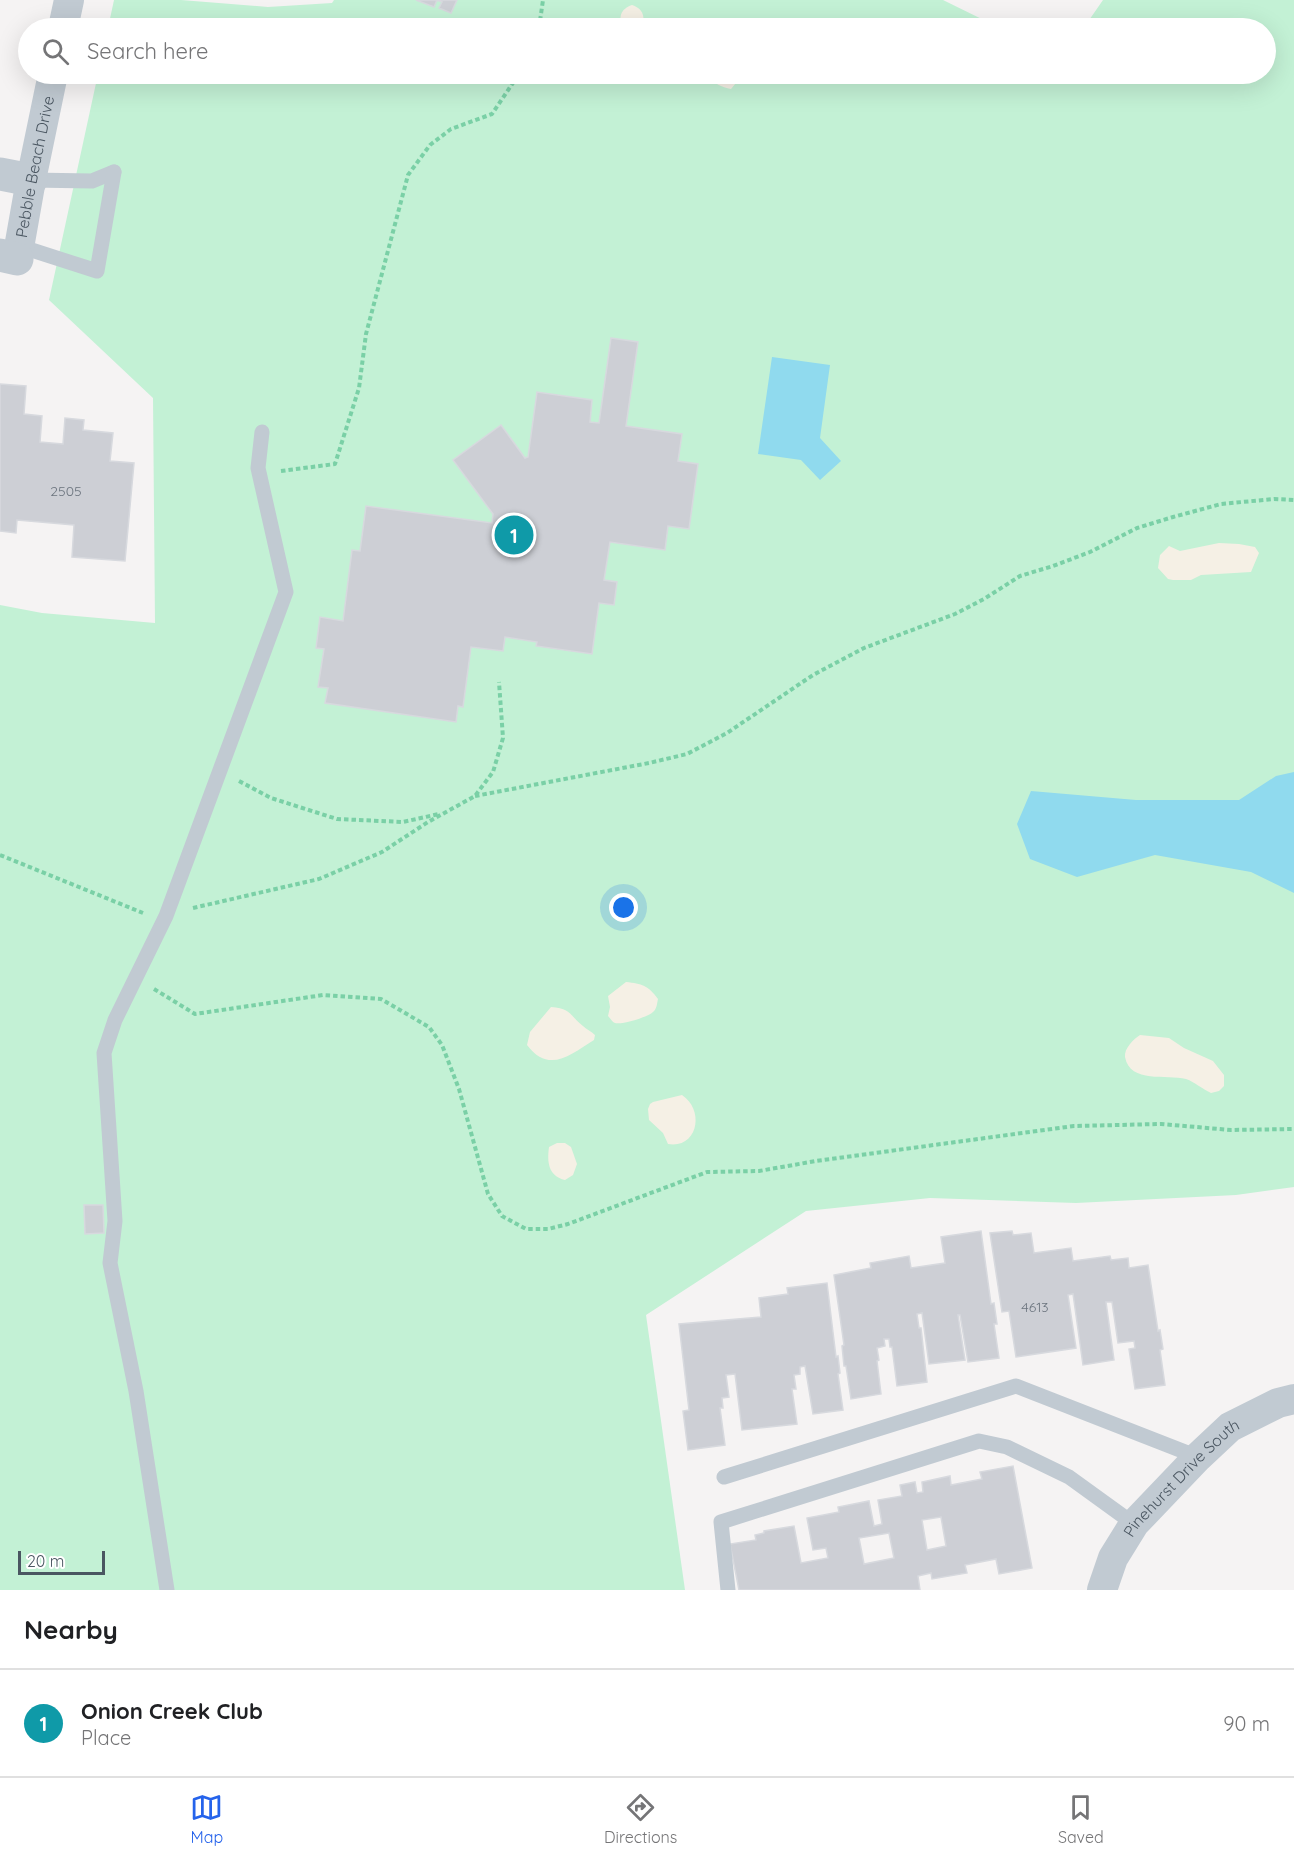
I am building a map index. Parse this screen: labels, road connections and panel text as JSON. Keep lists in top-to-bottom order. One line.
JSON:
{"streets":{"street":["Pebble Beach Drive","Pinehurst Drive South"]},"house_numbers":["2505","4613"],"scale_bar":"20 m","page":{"search":"Search here","pins":"1","scale":"20 m","heading":"Nearby","list":[{"mark":"1","name":"Onion Creek Club","note":"Place","value":"90 m"}],"nav":["Map","Directions","Saved"]}}
